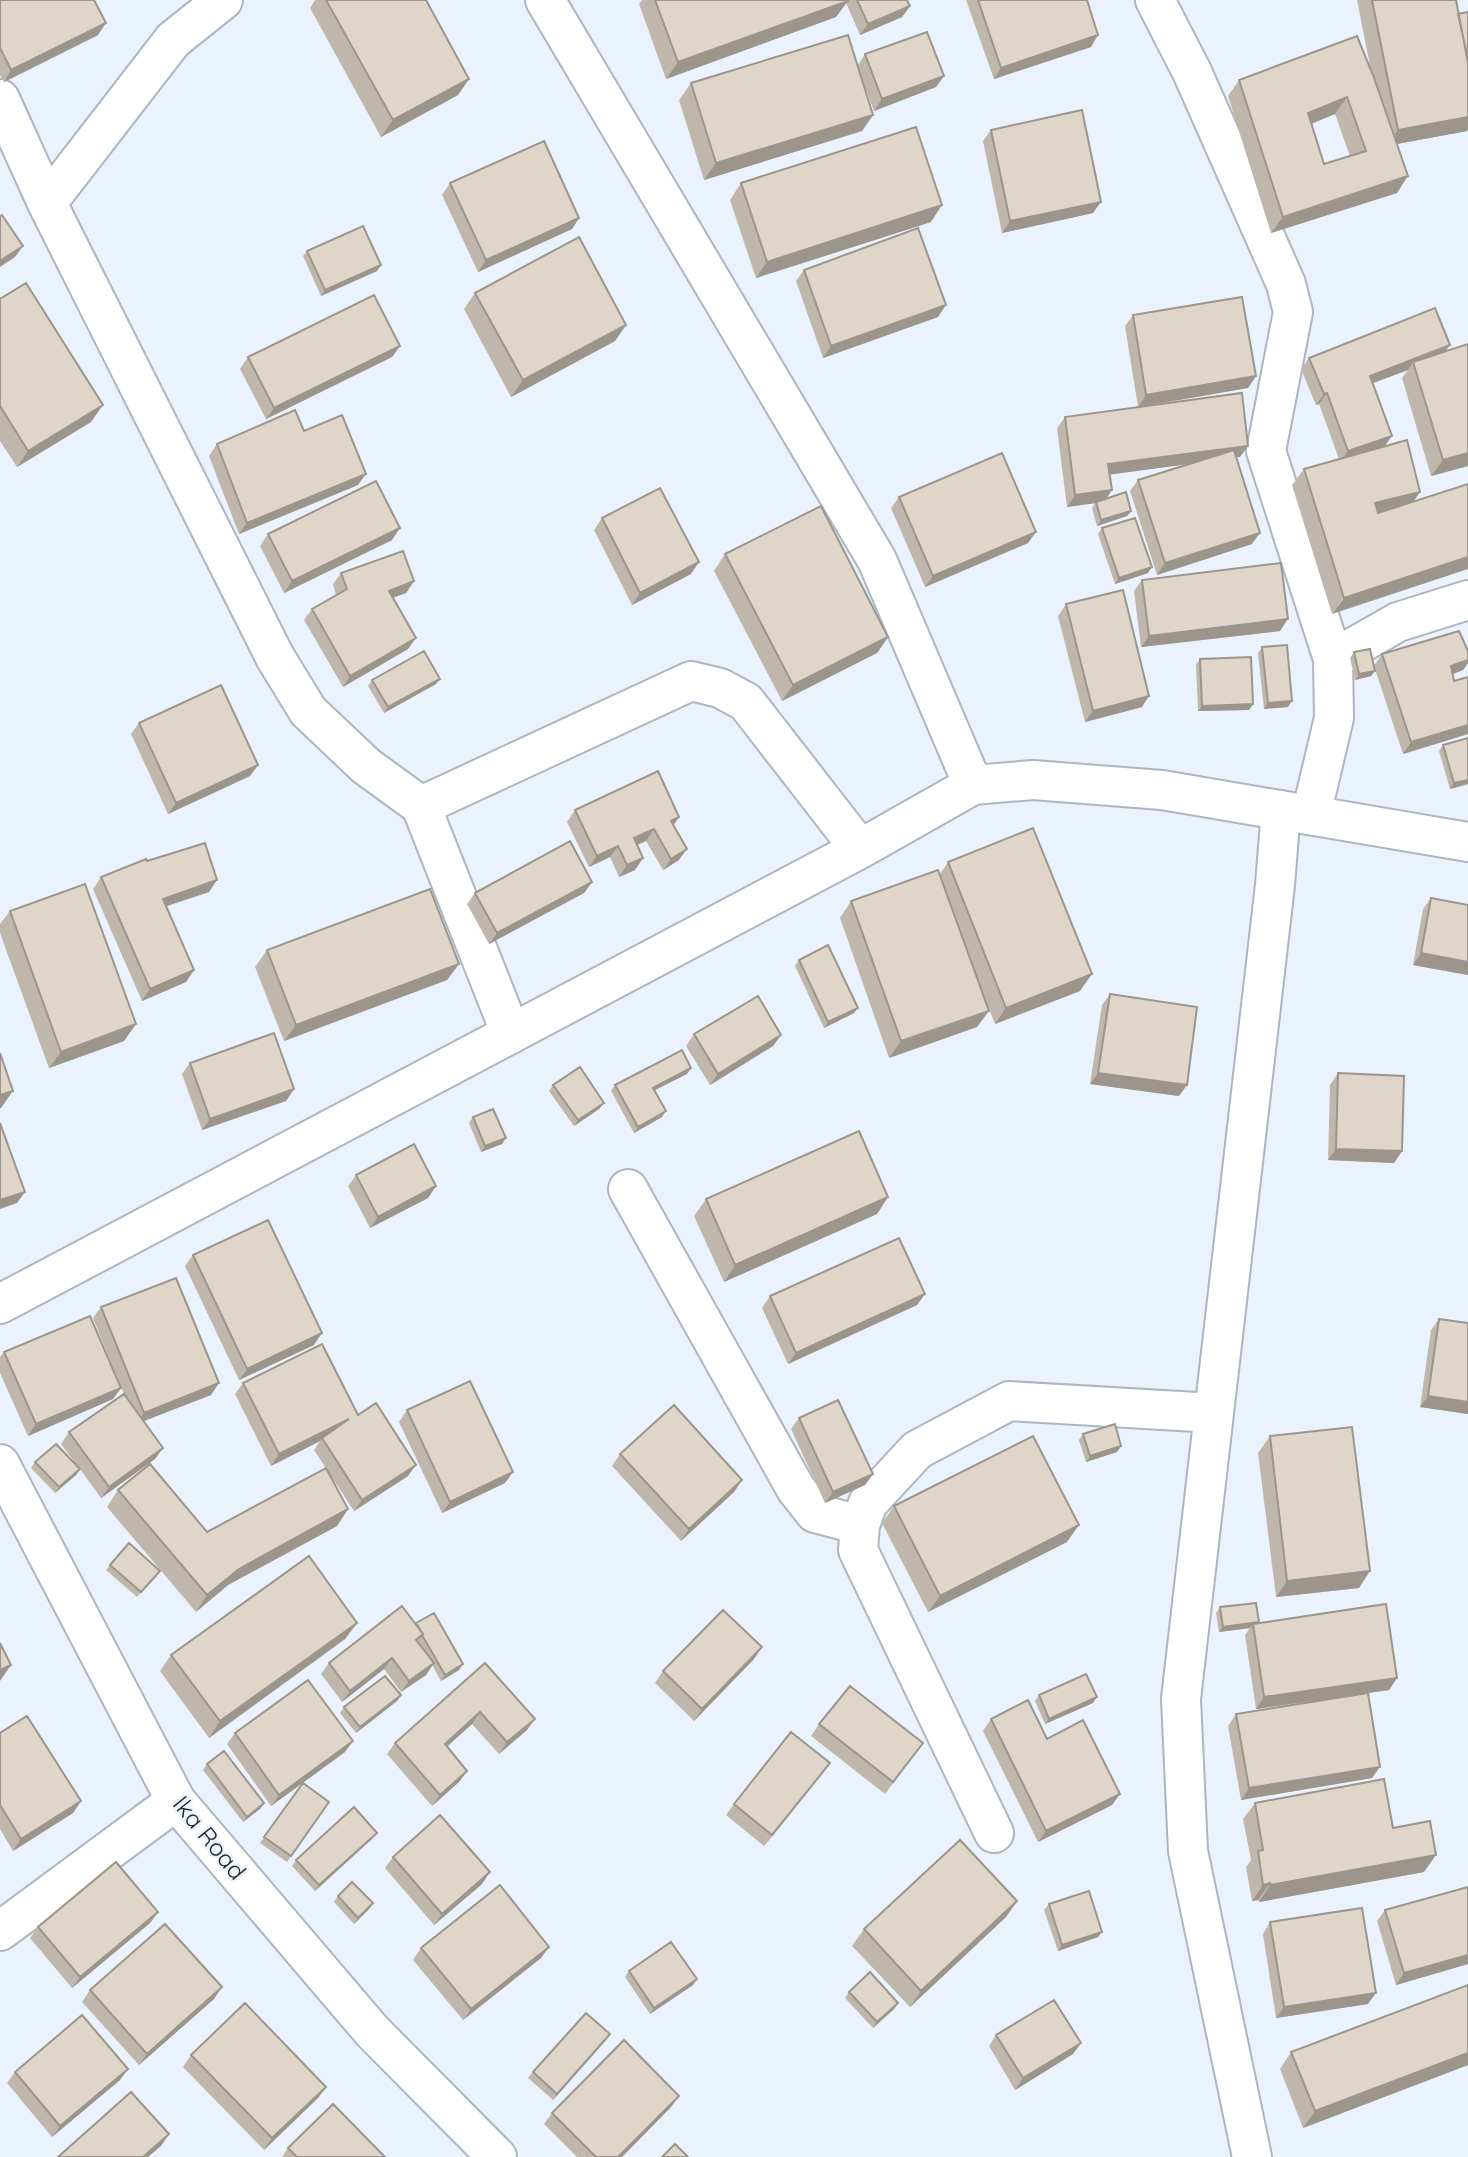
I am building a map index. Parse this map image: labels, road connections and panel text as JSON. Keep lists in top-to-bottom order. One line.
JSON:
{"streets":{"street":["Ika Road"]}}
